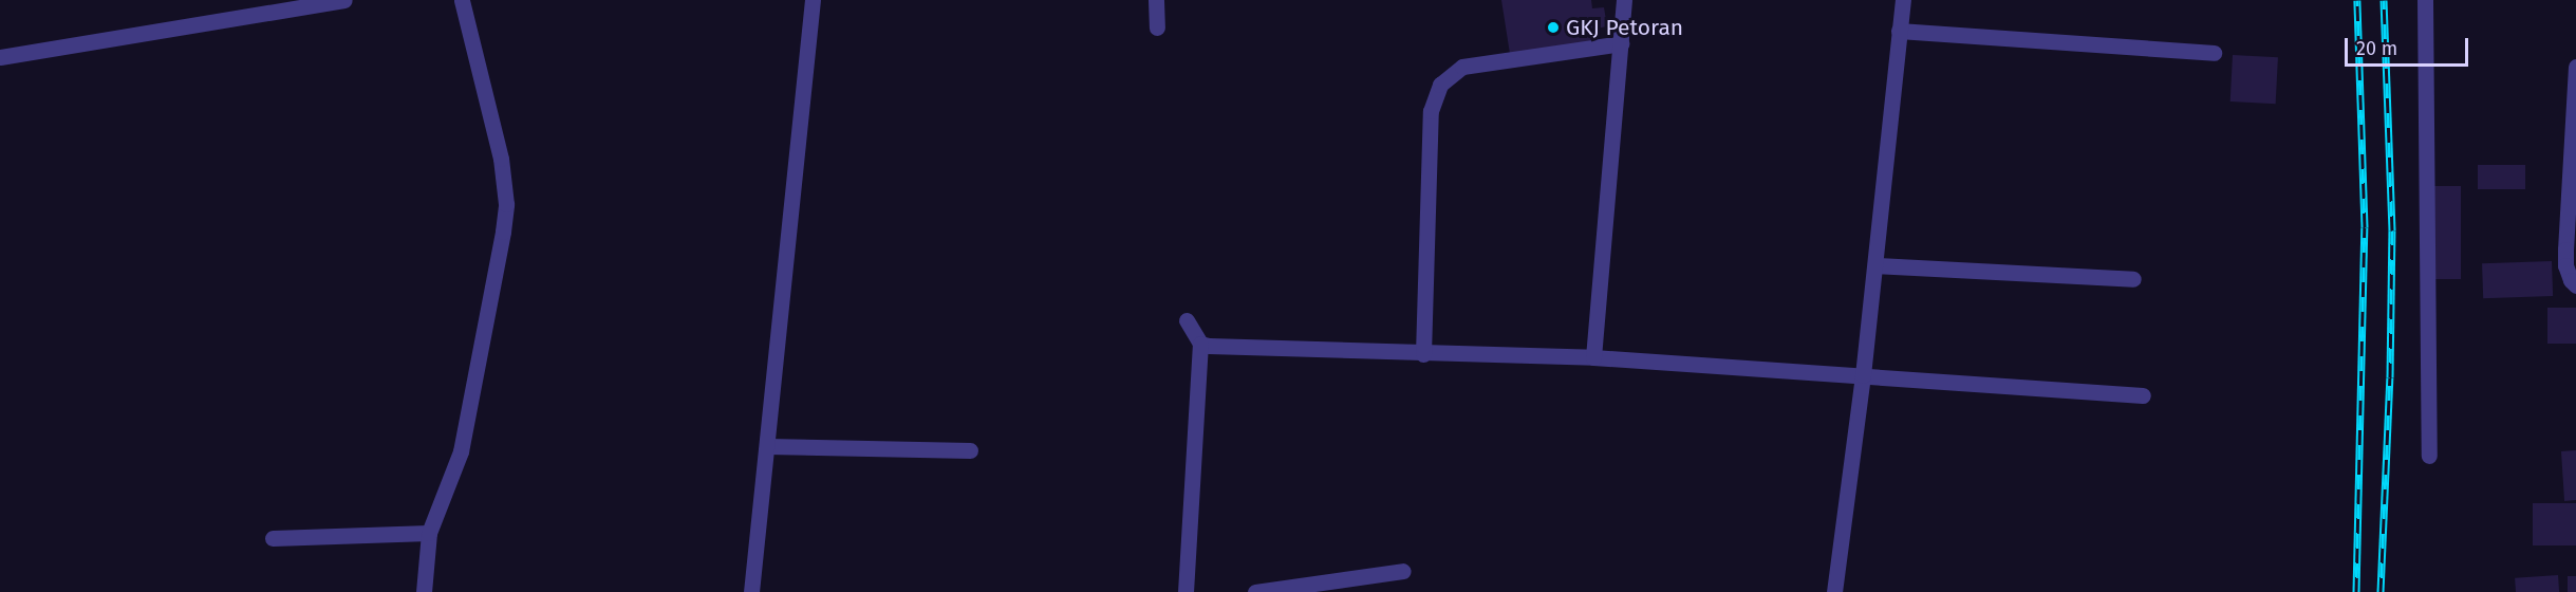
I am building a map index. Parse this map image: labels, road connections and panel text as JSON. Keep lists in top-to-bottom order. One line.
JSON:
{"places":["GKJ Petoran"],"scale_bar":"20 m"}
